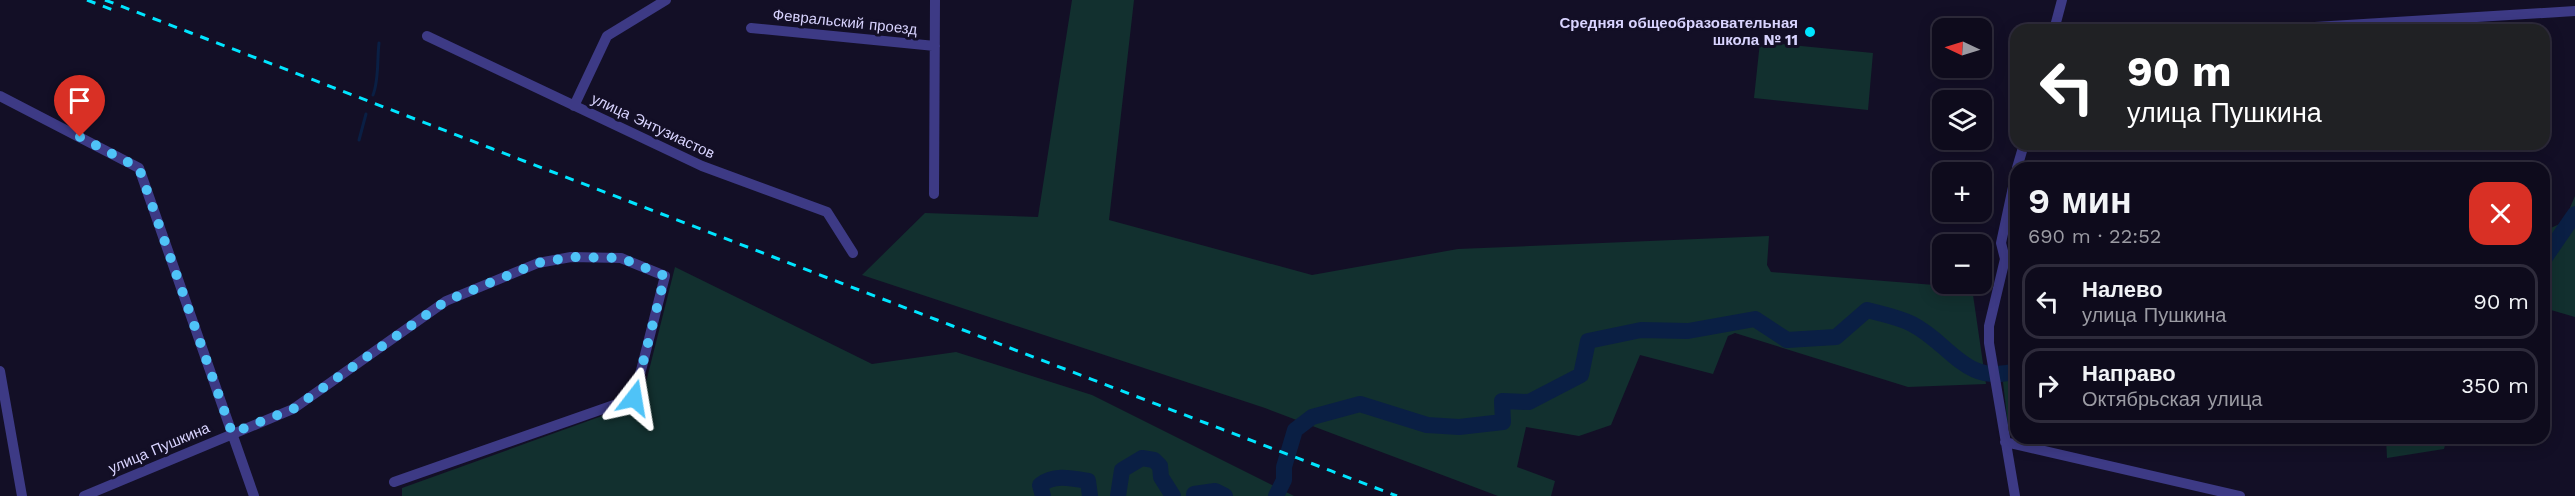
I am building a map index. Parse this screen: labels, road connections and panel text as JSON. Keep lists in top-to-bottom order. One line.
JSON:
{"streets":{"street":["Февральский проезд","улица Энтузиастов","улица Пушкина"]},"places":["Средняя общеобразовательная школа № 11"],"north":"left","page":{"map_buttons":["+","−"],"turn":["90 m","улица Пушкина"],"heading":["9 мин","690 m · 22:52"],"list":[{"name":"Налево","note":"улица Пушкина","value":"90 m"},{"name":"Направо","note":"Октябрьская улица","value":"350 m"}]}}
